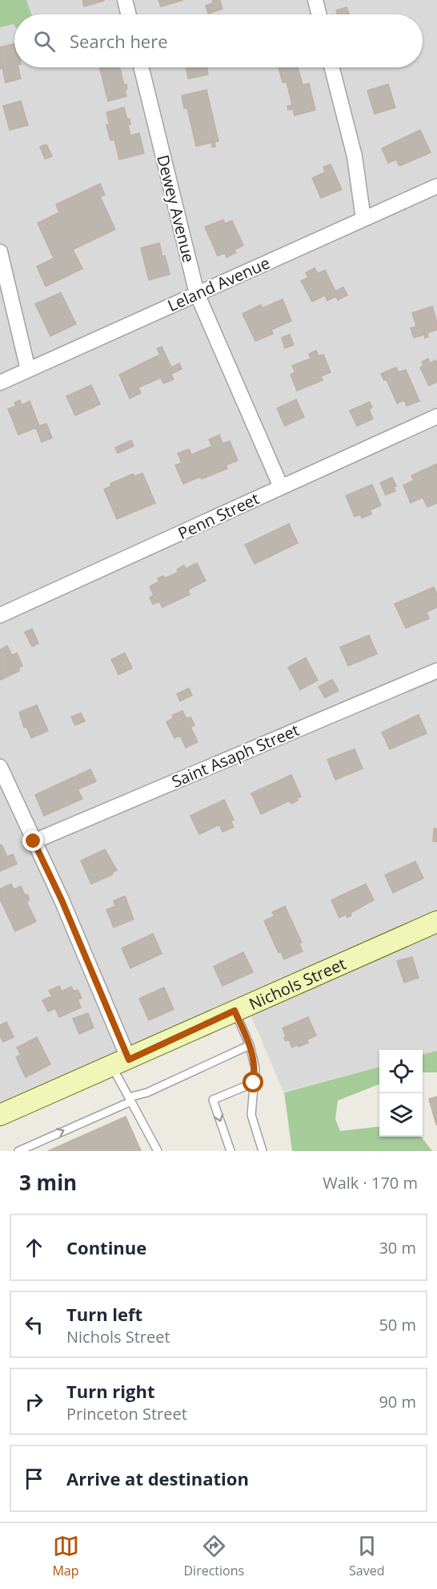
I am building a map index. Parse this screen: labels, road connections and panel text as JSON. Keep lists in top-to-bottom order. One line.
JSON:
{"streets":{"street":["Dewey Avenue","Leland Avenue","Penn Street","Saint Asaph Street","Nichols Street"]},"crossings":[["Dewey Avenue","Leland Avenue"],["Dewey Avenue","Penn Street"]],"page":{"search":"Search here","heading":["3 min","Walk · 170 m"],"list":[["Continue","30 m"],["Turn left","Nichols Street","50 m"],["Turn right","Princeton Street","90 m"],"Arrive at destination"],"nav":["Map","Directions","Saved"]}}
